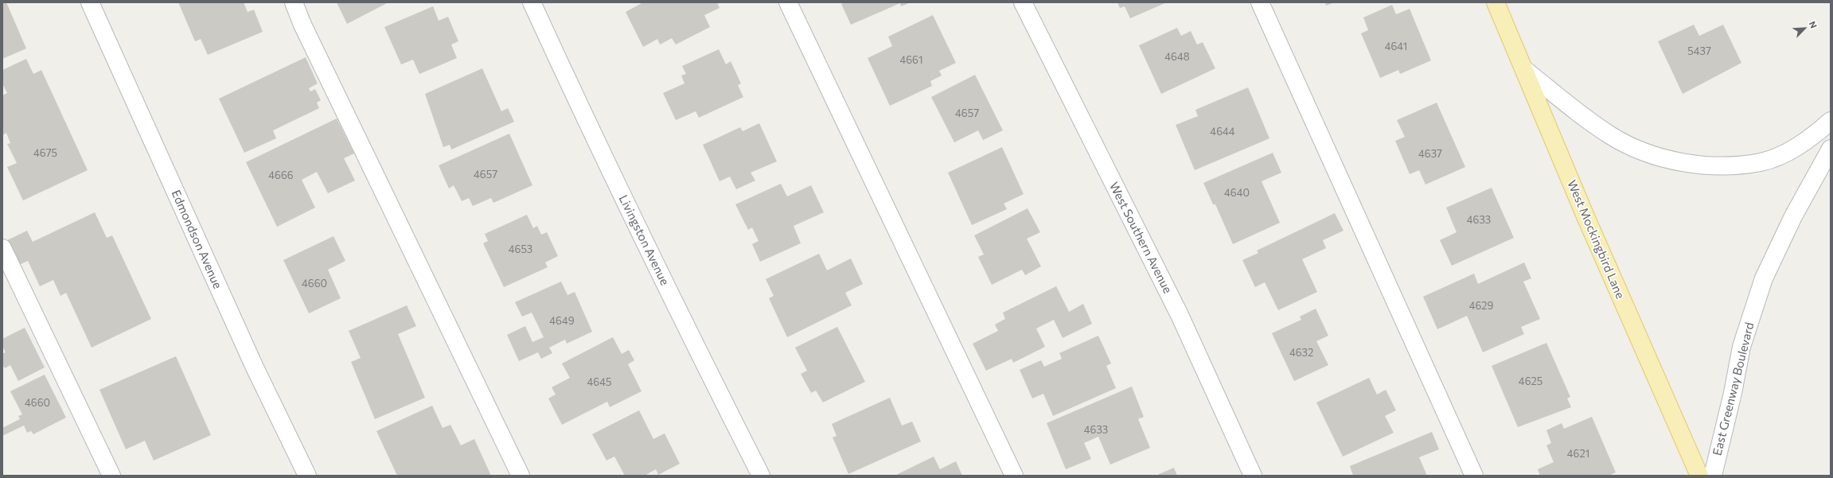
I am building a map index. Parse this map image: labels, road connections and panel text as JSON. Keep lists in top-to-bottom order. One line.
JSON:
{"streets":{"main road":["West Mockingbird Lane"],"street":["West Southern Avenue","Edmondson Avenue","Livingston Avenue","East Greenway Boulevard"]},"house_numbers":["4641","5437","4648","4661","4657","4644","4675","4637","4657","4666","4640","4633","4653","4660","4629","4649","4632","4625","4645","4660","4633","4621"],"north":"top right"}
